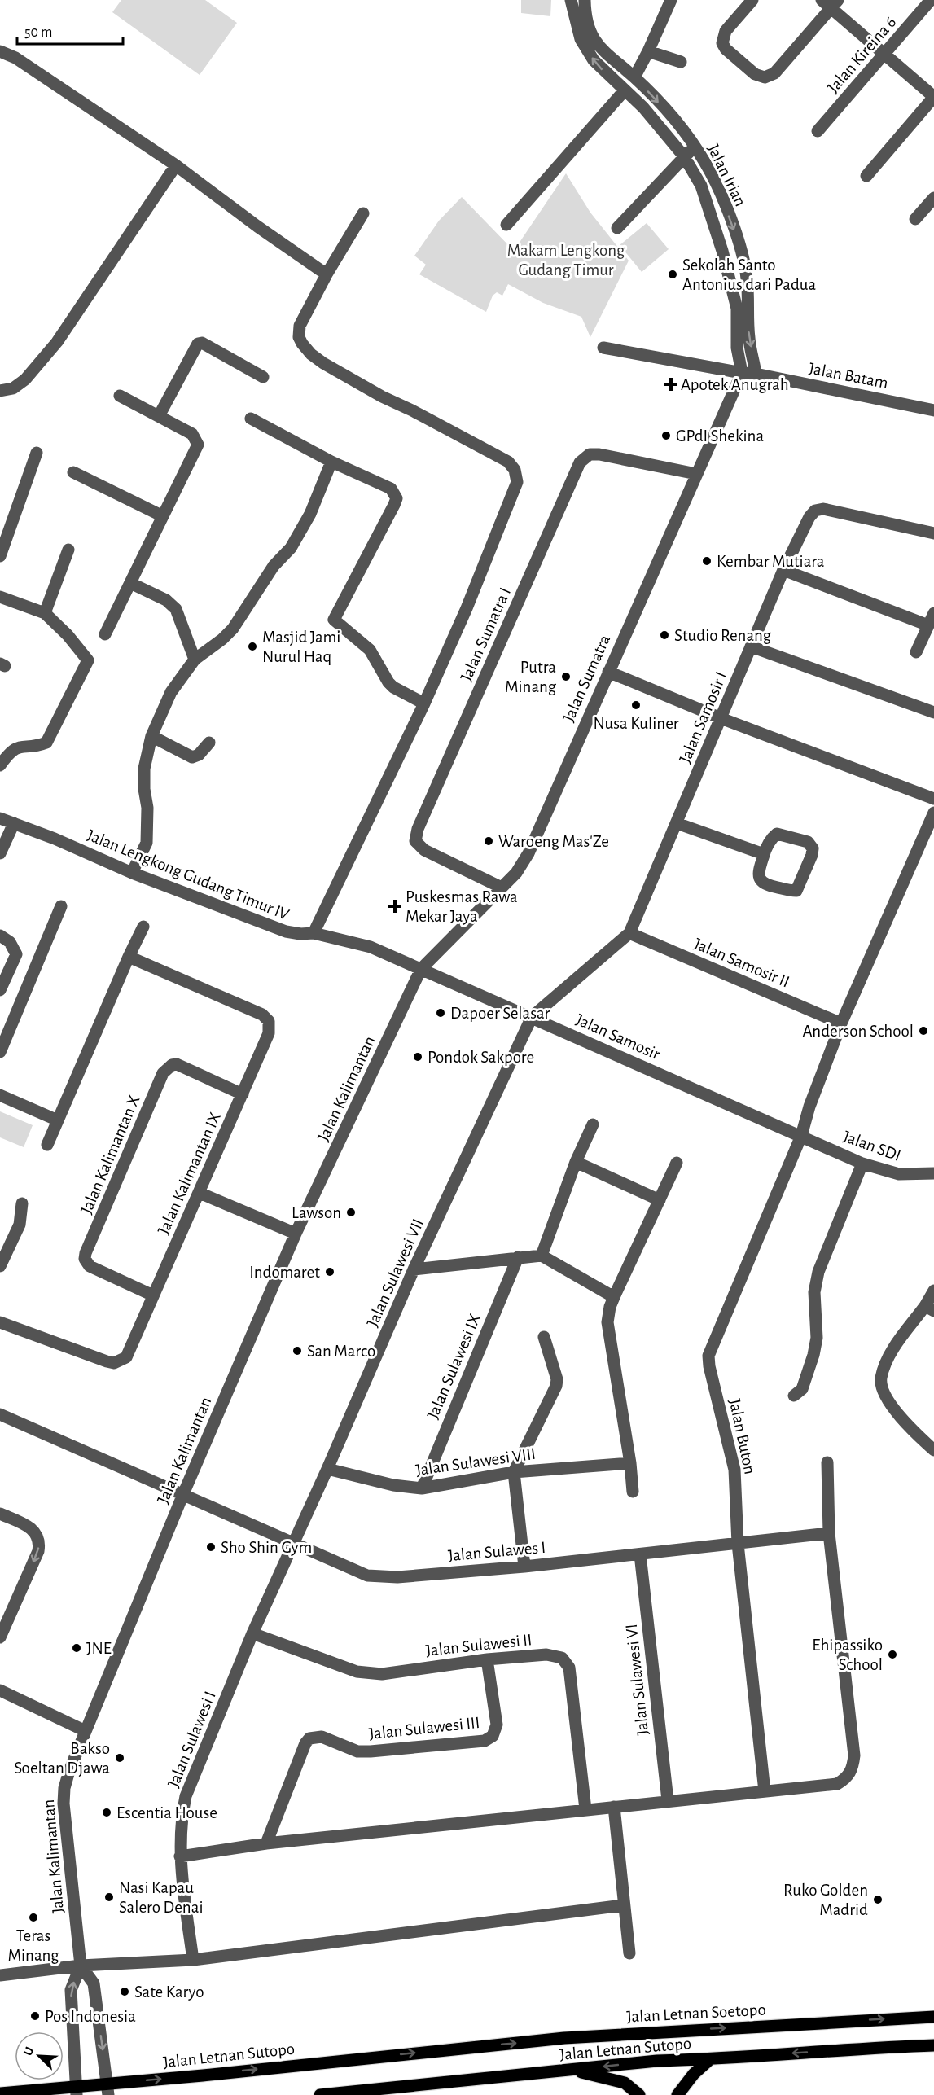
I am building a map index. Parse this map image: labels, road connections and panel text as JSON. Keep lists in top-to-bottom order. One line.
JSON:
{"streets":{"main road":["Jalan Letnan Soetopo","Jalan Letnan Sutopo"],"street":["Jalan Kireina 6","Jalan Irian","Jalan Batam","Jalan Sumatra I","Jalan Sumatra","Jalan Samosir I","Jalan Lengkong Gudang Timur IV","Jalan Samosir II","Jalan Samosir","Jalan Kalimantan","Jalan SDI","Jalan Kalimantan X","Jalan Kalimantan IX","Jalan Sulawesi VII","Jalan Sulawesi IX","Jalan Buton","Jalan Sulawesi VIII","Jalan Sulawes I","Jalan Sulawesi II","Jalan Sulawesi VI","Jalan Sulawesi III","Jalan Sulawesi I"]},"crossings":[["Jalan Irian","Jalan Batam"],["Jalan Irian","Jalan Sumatra"],["Jalan Batam","Jalan Sumatra"],["Jalan Sumatra I","Jalan Sumatra"],["Jalan Sumatra","Jalan Lengkong Gudang Timur IV"],["Jalan Sumatra","Jalan Samosir"],["Jalan Sumatra","Jalan Kalimantan"],["Jalan Samosir I","Jalan Samosir II"],["Jalan Samosir I","Jalan Samosir"],["Jalan Samosir I","Jalan Sulawesi VII"],["Jalan Lengkong Gudang Timur IV","Jalan Samosir"],["Jalan Lengkong Gudang Timur IV","Jalan Kalimantan"],["Jalan Samosir II","Jalan Buton"],["Jalan Samosir","Jalan Kalimantan"],["Jalan Samosir","Jalan SDI"],["Jalan Samosir","Jalan Sulawesi VII"],["Jalan Samosir","Jalan Buton"],["Jalan Kalimantan","Jalan Sulawes I"],["Jalan Kalimantan","Jalan Letnan Sutopo"],["Jalan SDI","Jalan Buton"],["Jalan Kalimantan X","Jalan Kalimantan IX"],["Jalan Sulawesi VII","Jalan Sulawesi VIII"],["Jalan Sulawesi VII","Jalan Sulawes I"],["Jalan Sulawesi VII","Jalan Sulawesi I"],["Jalan Sulawesi IX","Jalan Sulawesi VIII"],["Jalan Buton","Jalan Sulawes I"],["Jalan Sulawes I","Jalan Sulawesi VI"],["Jalan Sulawes I","Jalan Sulawesi I"],["Jalan Sulawesi II","Jalan Sulawesi III"],["Jalan Sulawesi II","Jalan Sulawesi I"],["Jalan Letnan Soetopo","Jalan Letnan Sutopo"]],"one_way":["Jalan Letnan Soetopo"],"parks":["Makam Lengkong Gudang Timur"],"places":{"other":["Sekolah Santo Antonius dari Padua","GPdI Shekina","Kembar Mutiara","Studio Renang","Masjid Jami Nurul Haq","Putra Minang","Nusa Kuliner","Waroeng Mas'Ze","Dapoer Selasar","Anderson School","Pondok Sakpore","Lawson","Indomaret","San Marco","Sho Shin Gym","JNE","Ehipassiko School","Bakso Soeltan Djawa","Escentia House","Nasi Kapau Salero Denai","Ruko Golden Madrid","Teras Minang","Sate Karyo","Pos Indonesia"],"health":["Apotek Anugrah","Puskesmas Rawa Mekar Jaya"]},"scale_bar":"50 m","north":"top left"}
